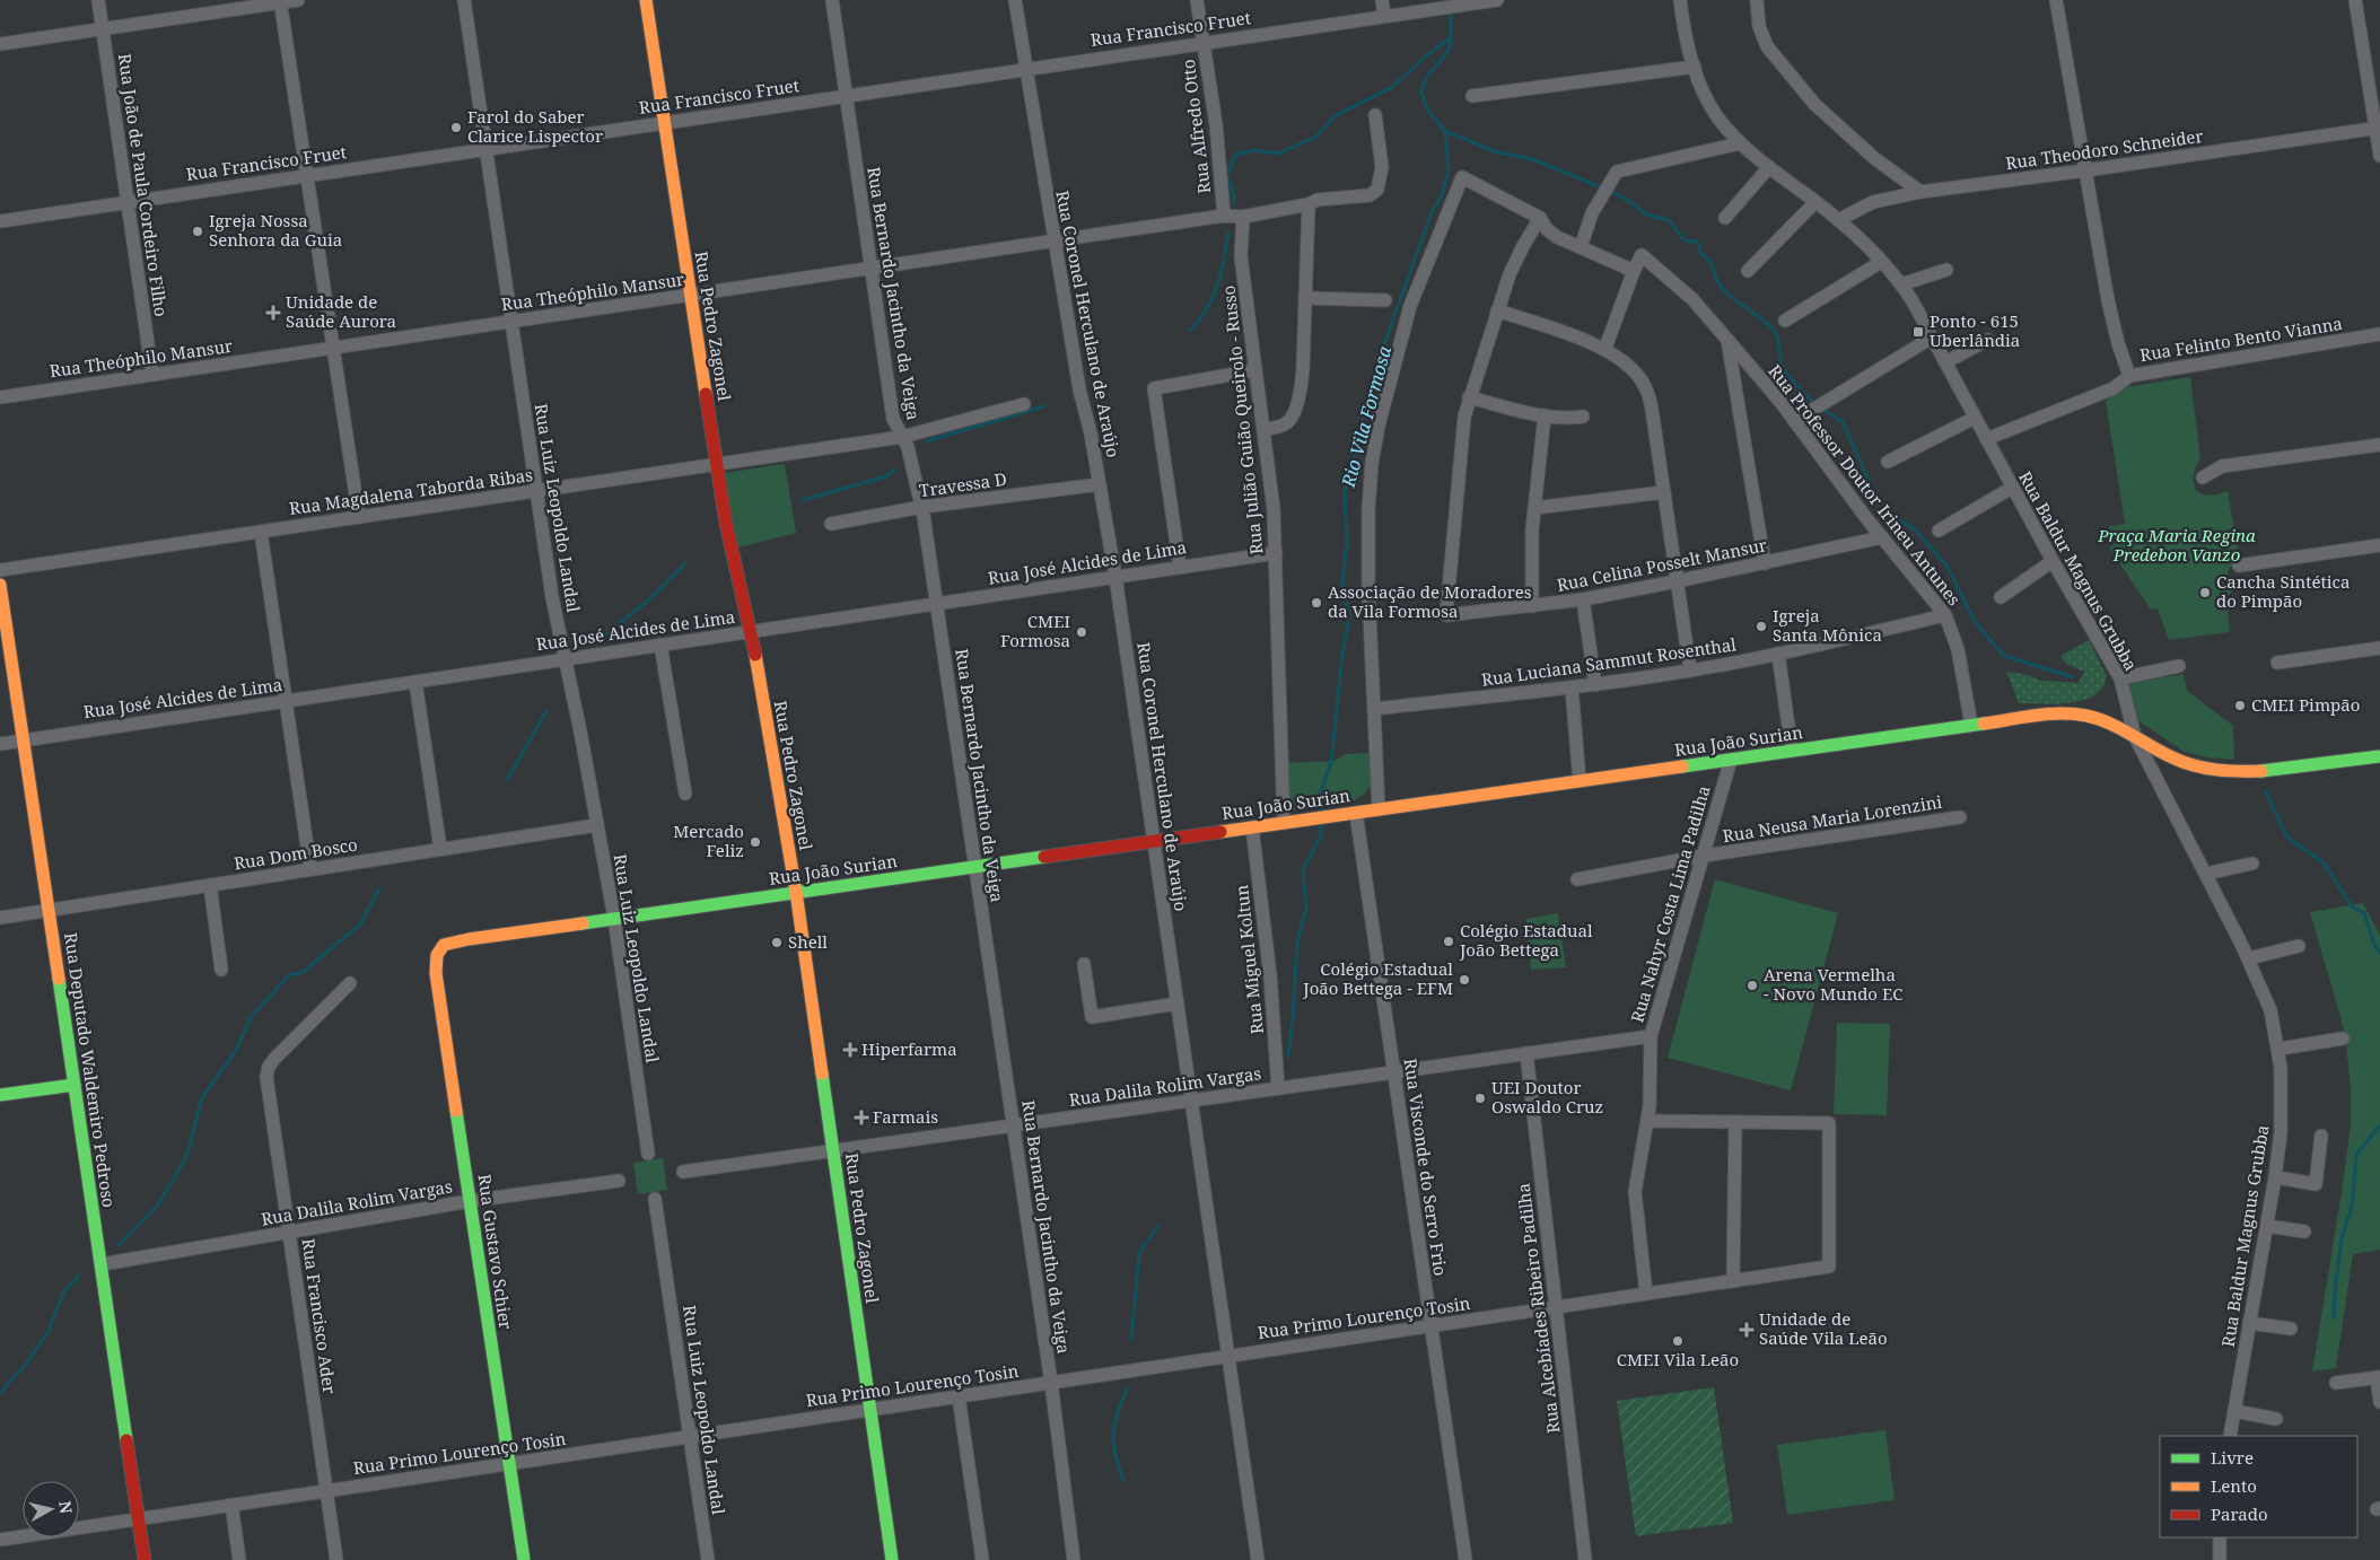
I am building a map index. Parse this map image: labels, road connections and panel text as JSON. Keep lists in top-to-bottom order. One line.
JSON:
{"streets":{"street":["Rua Francisco Fruet","Rua Alfredo Otto","Rua Theodoro Schneider","Rua João de Paula Cordeiro Filho","Rua Theóphilo Mansur","Rua Bernardo Jacintho da Veiga","Rua Coronel Herculano de Araújo","Rua Pedro Zagonel","Rua Felinto Bento Vianna","Rua Julião Guião Queirolo - Russo","Travessa D","Rua Professor Doutor Irineu Antunes","Rua Magdalena Taborda Ribas","Rua Luiz Leopoldo Landal","Rua José Alcides de Lima","Rua Celina Posselt Mansur","Rua Baldur Magnus Grubba","Rua Luciana Sammut Rosenthal","Rua João Surian","Rua Neusa Maria Lorenzini","Rua Dom Bosco","Rua Nahyr Costa Lima Padilha","Rua Miguel Koltun","Rua Deputado Waldemiro Pedroso","Rua Dalila Rolim Vargas","Rua Visconde do Serro Frio","Rua Gustavo Schier","Rua Alcebíades Ribeiro Padilha","Rua Francisco Ader","Rua Primo Lourenço Tosin"]},"crossings":[["Rua Francisco Fruet","Rua Alfredo Otto"],["Rua Francisco Fruet","Rua João de Paula Cordeiro Filho"],["Rua Francisco Fruet","Rua Bernardo Jacintho da Veiga"],["Rua Francisco Fruet","Rua Coronel Herculano de Araújo"],["Rua Francisco Fruet","Rua Pedro Zagonel"],["Rua Francisco Fruet","Rua Luiz Leopoldo Landal"],["Rua Alfredo Otto","Rua Theóphilo Mansur"],["Rua Alfredo Otto","Rua Julião Guião Queirolo - Russo"],["Rua Theodoro Schneider","Rua Baldur Magnus Grubba"],["Rua João de Paula Cordeiro Filho","Rua Theóphilo Mansur"],["Rua Theóphilo Mansur","Rua Bernardo Jacintho da Veiga"],["Rua Theóphilo Mansur","Rua Coronel Herculano de Araújo"],["Rua Theóphilo Mansur","Rua Pedro Zagonel"],["Rua Theóphilo Mansur","Rua Julião Guião Queirolo - Russo"],["Rua Theóphilo Mansur","Rua Luiz Leopoldo Landal"],["Rua Bernardo Jacintho da Veiga","Travessa D"],["Rua Bernardo Jacintho da Veiga","Rua Magdalena Taborda Ribas"],["Rua Bernardo Jacintho da Veiga","Rua José Alcides de Lima"],["Rua Bernardo Jacintho da Veiga","Rua João Surian"],["Rua Bernardo Jacintho da Veiga","Rua Dalila Rolim Vargas"],["Rua Bernardo Jacintho da Veiga","Rua Primo Lourenço Tosin"],["Rua Coronel Herculano de Araújo","Travessa D"],["Rua Coronel Herculano de Araújo","Rua José Alcides de Lima"],["Rua Coronel Herculano de Araújo","Rua João Surian"],["Rua Coronel Herculano de Araújo","Rua Dalila Rolim Vargas"],["Rua Coronel Herculano de Araújo","Rua Primo Lourenço Tosin"],["Rua Pedro Zagonel","Rua Magdalena Taborda Ribas"],["Rua Pedro Zagonel","Rua José Alcides de Lima"],["Rua Pedro Zagonel","Rua João Surian"],["Rua Pedro Zagonel","Rua Dalila Rolim Vargas"],["Rua Pedro Zagonel","Rua Primo Lourenço Tosin"],["Rua Felinto Bento Vianna","Rua Baldur Magnus Grubba"],["Rua Julião Guião Queirolo - Russo","Rua José Alcides de Lima"],["Rua Julião Guião Queirolo - Russo","Rua João Surian"],["Rua Professor Doutor Irineu Antunes","Rua Celina Posselt Mansur"],["Rua Professor Doutor Irineu Antunes","Rua Luciana Sammut Rosenthal"],["Rua Professor Doutor Irineu Antunes","Rua João Surian"],["Rua Magdalena Taborda Ribas","Rua Luiz Leopoldo Landal"],["Rua Luiz Leopoldo Landal","Rua José Alcides de Lima"],["Rua Luiz Leopoldo Landal","Rua João Surian"],["Rua Luiz Leopoldo Landal","Rua Dom Bosco"],["Rua Luiz Leopoldo Landal","Rua Primo Lourenço Tosin"],["Rua José Alcides de Lima","Rua Deputado Waldemiro Pedroso"],["Rua Baldur Magnus Grubba","Rua João Surian"],["Rua João Surian","Rua Nahyr Costa Lima Padilha"],["Rua João Surian","Rua Miguel Koltun"],["Rua João Surian","Rua Visconde do Serro Frio"],["Rua João Surian","Rua Gustavo Schier"],["Rua Neusa Maria Lorenzini","Rua Nahyr Costa Lima Padilha"],["Rua Dom Bosco","Rua Deputado Waldemiro Pedroso"],["Rua Nahyr Costa Lima Padilha","Rua Dalila Rolim Vargas"],["Rua Nahyr Costa Lima Padilha","Rua Primo Lourenço Tosin"],["Rua Miguel Koltun","Rua Dalila Rolim Vargas"],["Rua Deputado Waldemiro Pedroso","Rua Dalila Rolim Vargas"],["Rua Deputado Waldemiro Pedroso","Rua Primo Lourenço Tosin"],["Rua Dalila Rolim Vargas","Rua Visconde do Serro Frio"],["Rua Dalila Rolim Vargas","Rua Gustavo Schier"],["Rua Dalila Rolim Vargas","Rua Alcebíades Ribeiro Padilha"],["Rua Dalila Rolim Vargas","Rua Francisco Ader"],["Rua Visconde do Serro Frio","Rua Primo Lourenço Tosin"],["Rua Gustavo Schier","Rua Primo Lourenço Tosin"],["Rua Alcebíades Ribeiro Padilha","Rua Primo Lourenço Tosin"],["Rua Francisco Ader","Rua Primo Lourenço Tosin"]],"water":["Rio Vila Formosa"],"parks":["Praça Maria Regina Predebon Vanzo"],"places":{"other":["Farol do Saber Clarice Lispector","Igreja Nossa Senhora da Guia","Cancha Sintética do Pimpão","Associação de Moradores da Vila Formosa","Igreja Santa Mônica","CMEI Formosa","CMEI Pimpão","Mercado Feliz","Colégio Estadual João Bettega","Shell","Colégio Estadual João Bettega - EFM","Arena Vermelha - Novo Mundo EC","UEI Doutor Oswaldo Cruz","CMEI Vila Leão"],"health":["Unidade de Saúde Aurora","Hiperfarma","Farmais","Unidade de Saúde Vila Leão"],"transit":["Ponto - 615 Uberlândia"]},"legend":["Livre","Lento","Parado"],"north":"right"}
